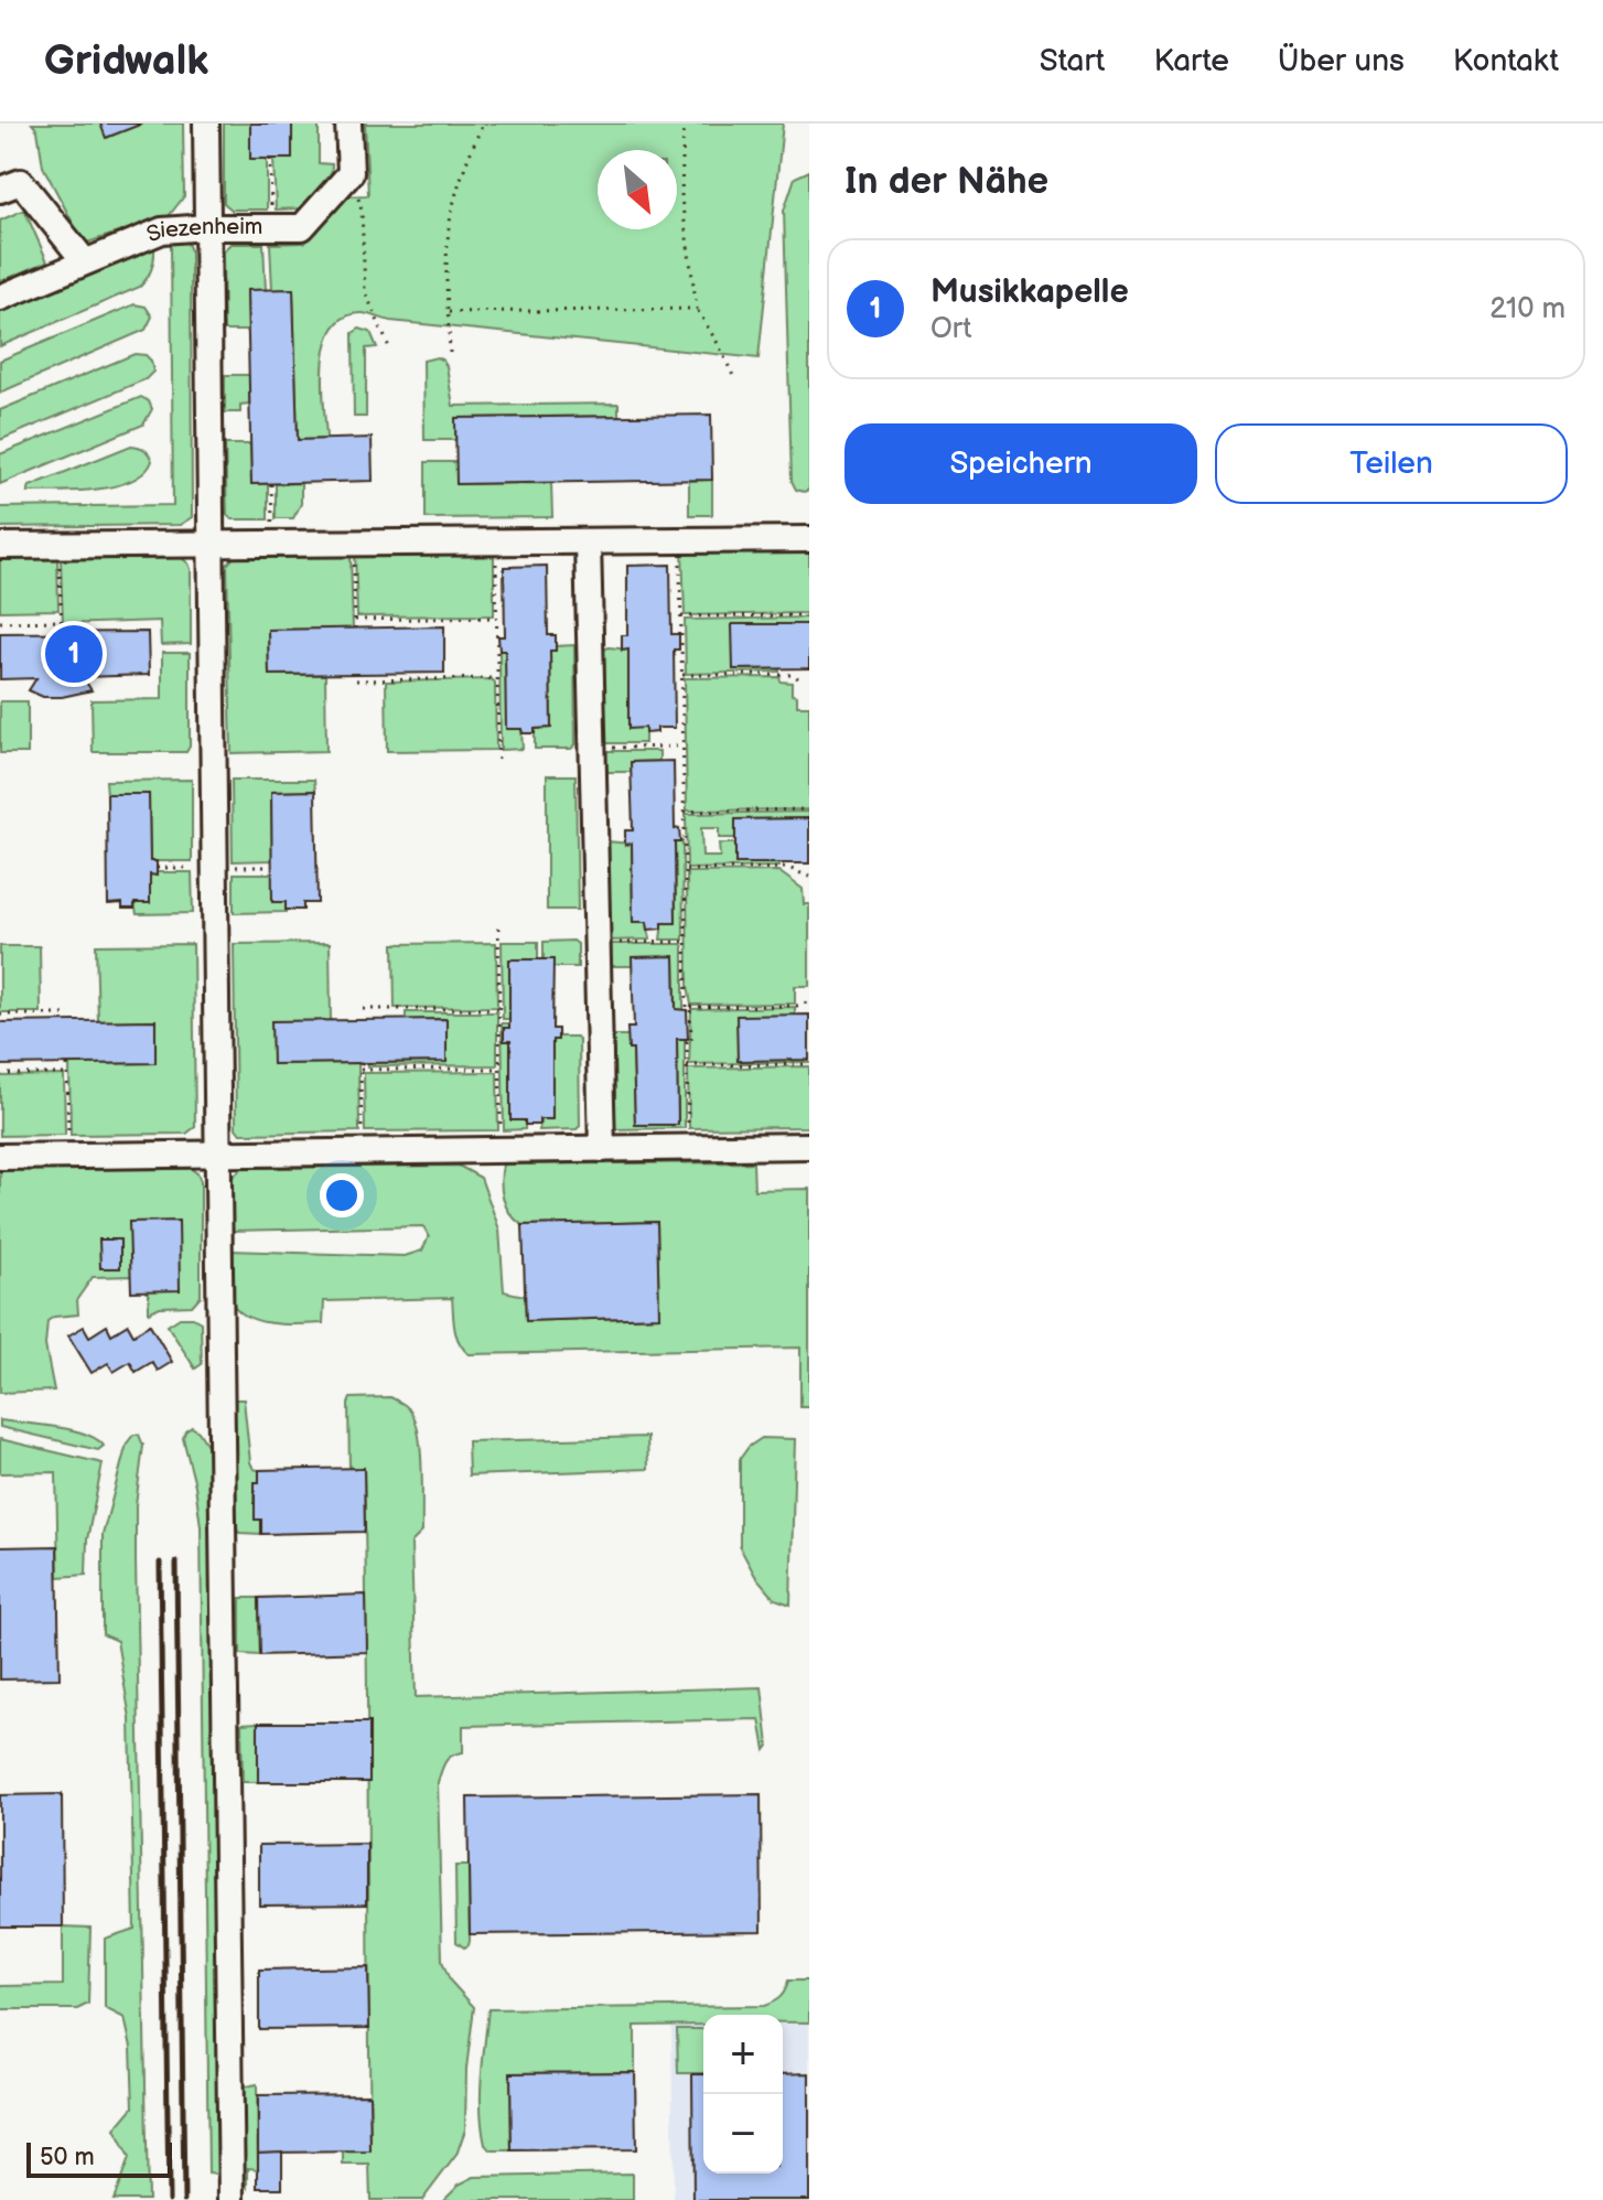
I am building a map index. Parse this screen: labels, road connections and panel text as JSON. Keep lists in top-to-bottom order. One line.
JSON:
{"streets":{"lane":["Siezenheim"]},"scale_bar":"50 m","north":"bottom right","page":{"header":"Gridwalk","nav":["Start","Karte","Über uns","Kontakt"],"heading":"In der Nähe","list":[{"mark":"1","name":"Musikkapelle","note":"Ort","value":"210 m"}],"buttons":["Speichern","Teilen"],"pins":"1","map_buttons":["+","−"],"scale":"50 m"}}
